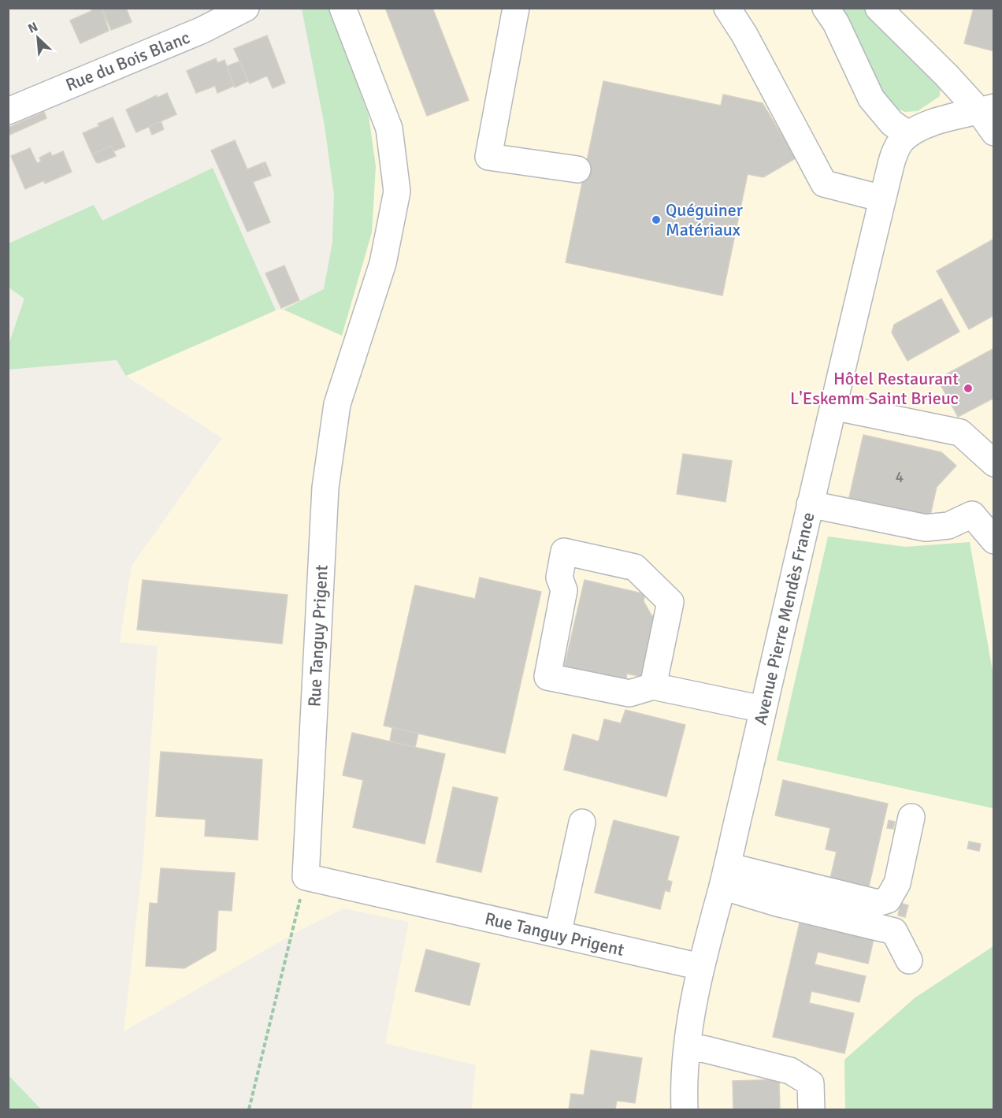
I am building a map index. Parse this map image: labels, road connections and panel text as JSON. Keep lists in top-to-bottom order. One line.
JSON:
{"streets":{"street":["Rue du Bois Blanc","Avenue Pierre Mendès France","Rue Tanguy Prigent"]},"crossings":[["Avenue Pierre Mendès France","Rue Tanguy Prigent"]],"places":["Quéguiner Matériaux","Hôtel Restaurant L'Eskemm Saint Brieuc"],"house_numbers":["4"],"north":"top left"}
